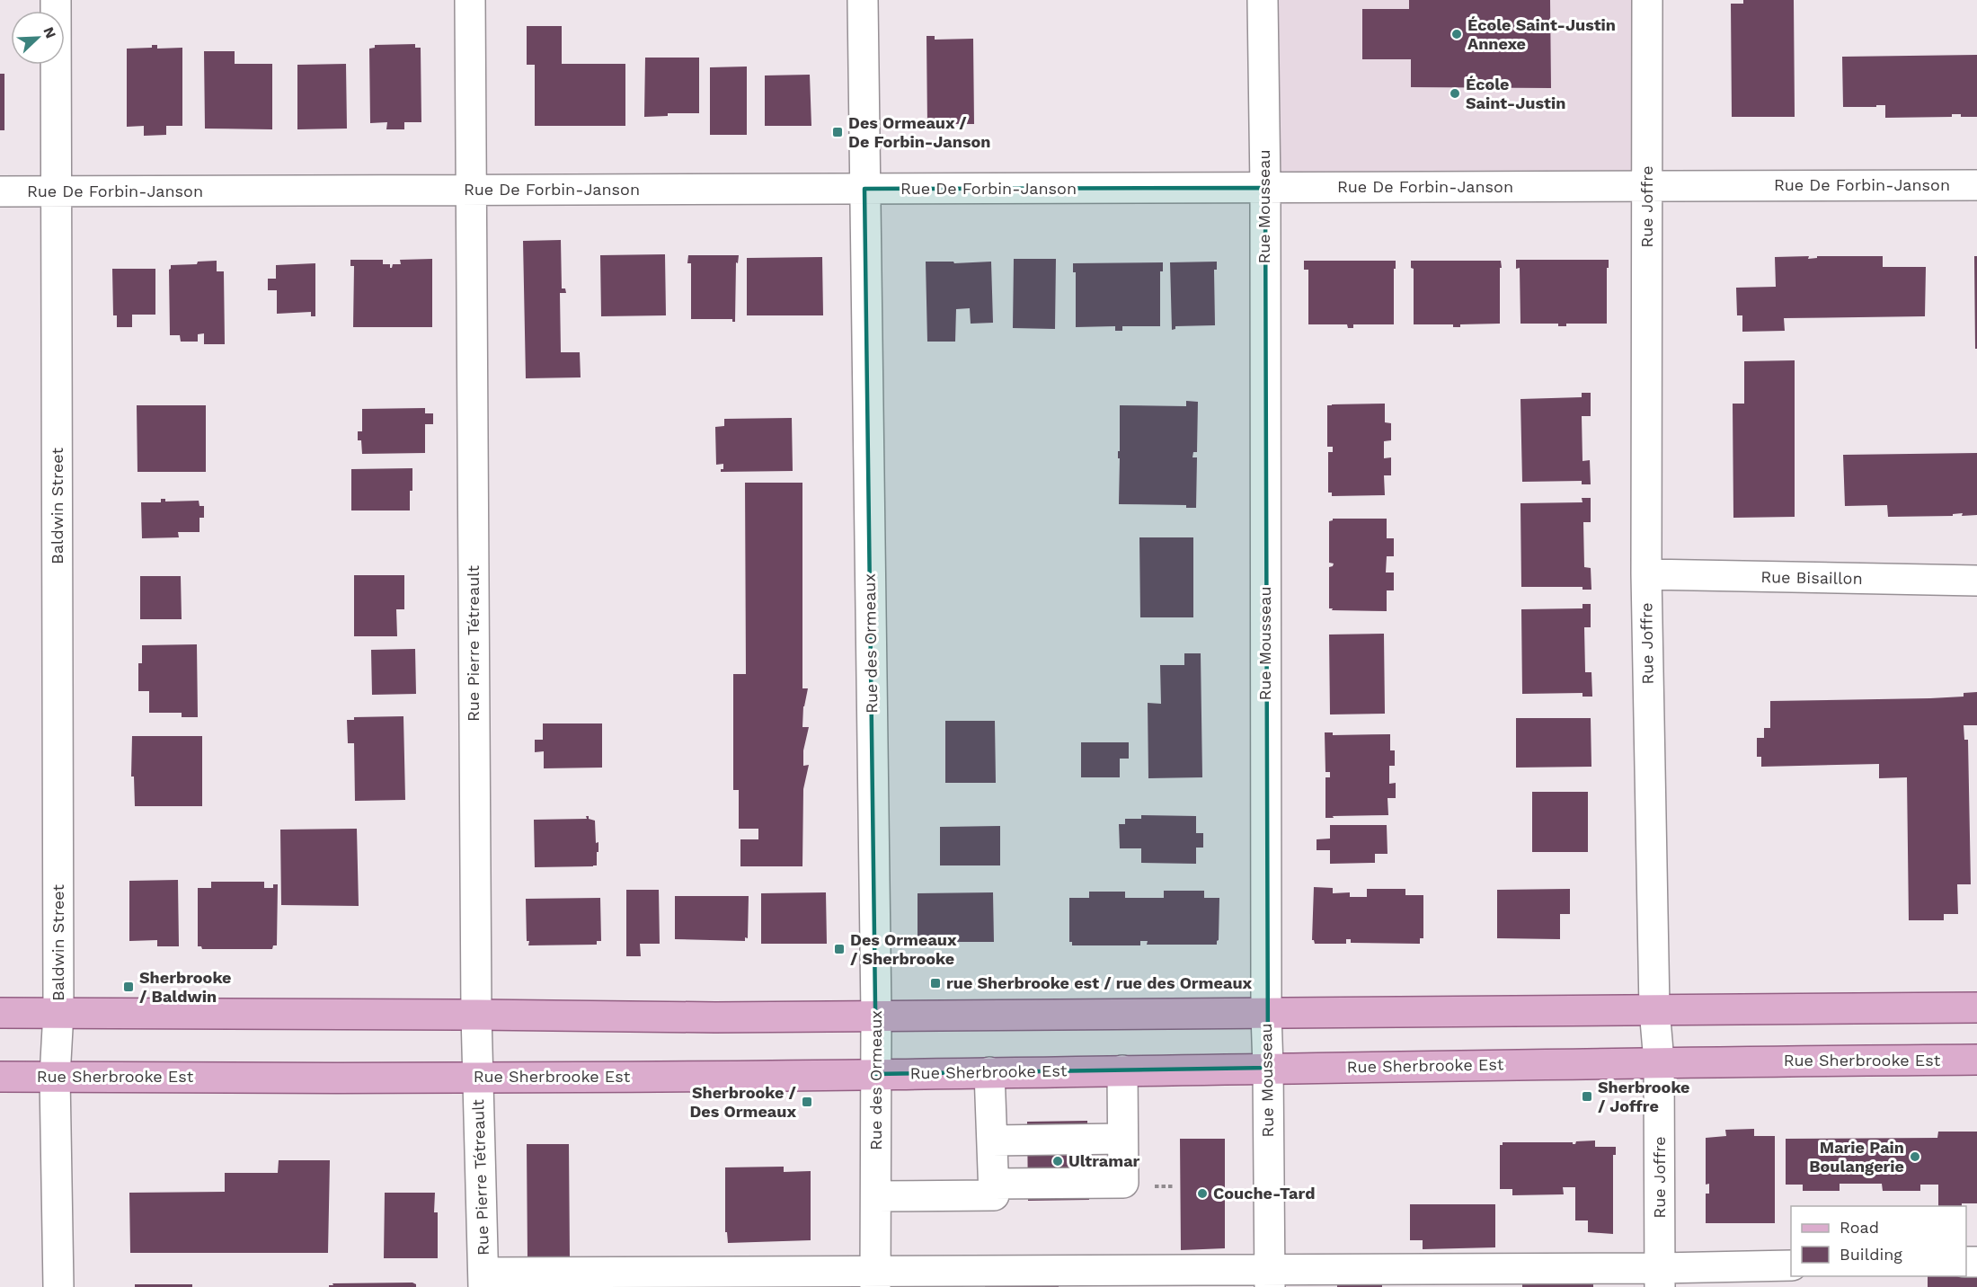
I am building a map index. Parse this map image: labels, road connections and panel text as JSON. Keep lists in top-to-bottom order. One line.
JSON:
{"streets":{"main road":["Rue Sherbrooke Est"],"street":["Rue De Forbin-Janson","Rue Mousseau","Rue Joffre","Baldwin Street","Rue Bisaillon","Rue Pierre Tétreault","Rue des Ormeaux"]},"crossings":[["Rue De Forbin-Janson","Rue Mousseau"],["Rue De Forbin-Janson","Rue Joffre"],["Rue De Forbin-Janson","Baldwin Street"],["Rue De Forbin-Janson","Rue Pierre Tétreault"],["Rue De Forbin-Janson","Rue des Ormeaux"],["Rue Mousseau","Rue Sherbrooke Est"],["Rue Joffre","Rue Bisaillon"],["Rue Joffre","Rue Sherbrooke Est"],["Baldwin Street","Rue Sherbrooke Est"],["Rue Pierre Tétreault","Rue Sherbrooke Est"],["Rue des Ormeaux","Rue Sherbrooke Est"]],"places":{"other":["École Saint-Justin Annexe","École Saint-Justin","Marie Pain Boulangerie","Ultramar","Couche-Tard"],"transit":["Des Ormeaux / De Forbin-Janson","Des Ormeaux / Sherbrooke","rue Sherbrooke est / rue des Ormeaux","Sherbrooke / Baldwin","Sherbrooke / Joffre","Sherbrooke / Des Ormeaux"]},"legend":["Road","Building"],"north":"top right"}
